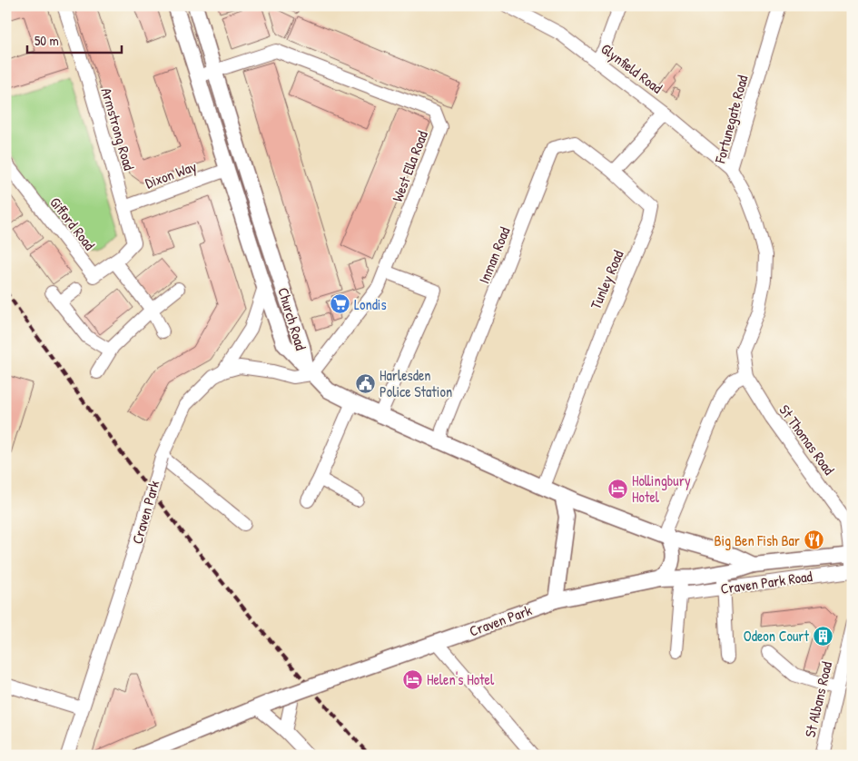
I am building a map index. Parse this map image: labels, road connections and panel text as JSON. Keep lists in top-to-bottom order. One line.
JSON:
{"streets":{"main road":["Church Road","Craven Park","Craven Park Road"],"street":["Glynfield Road","Fortunegate Road","Armstrong Road","West Ella Road","Dixon Way","Gifford Road","Inman Road","Tunley Road","St Thomas Road","St Albans Road"]},"crossings":[["Glynfield Road","Fortunegate Road"],["Fortunegate Road","St Thomas Road"],["Armstrong Road","Dixon Way"],["Armstrong Road","Gifford Road"],["West Ella Road","Church Road"],["West Ella Road","Craven Park"],["Dixon Way","Church Road"],["Inman Road","Tunley Road"],["Church Road","Craven Park"],["St Thomas Road","Craven Park Road"],["Craven Park","Craven Park Road"]],"places":{"supermarket":["Londis"],"public building":["Harlesden Police Station"],"hotel":["Hollingbury Hotel","Helen's Hotel"],"restaurant":["Big Ben Fish Bar"],"building":["Odeon Court"]},"scale_bar":"50 m"}
